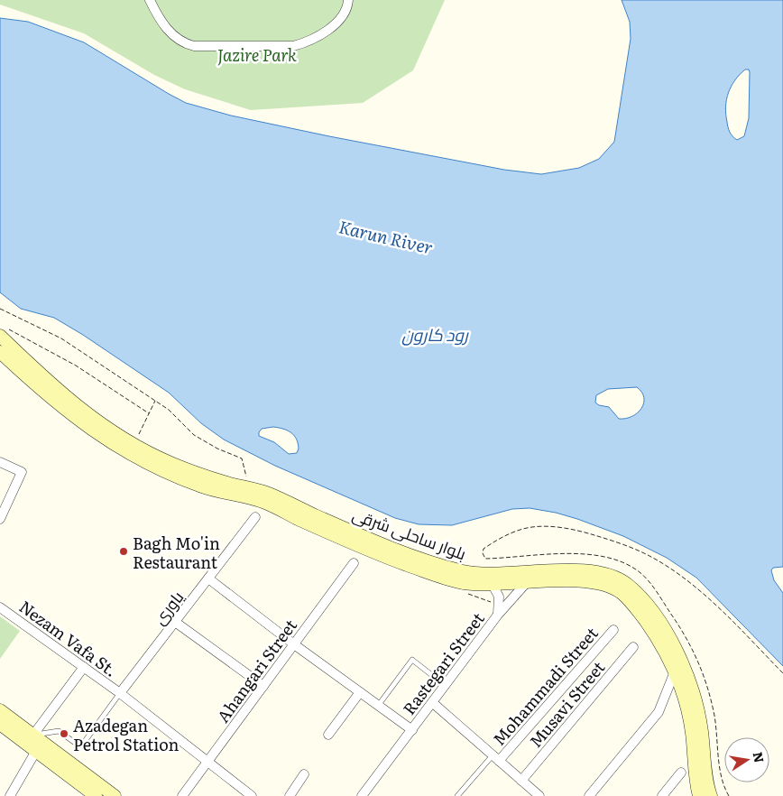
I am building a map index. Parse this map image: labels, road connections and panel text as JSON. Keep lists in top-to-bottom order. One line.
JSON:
{"streets":{"main road":["بلوار ساحلی شرقی"],"street":["یاوری","Nezam Vafa St.","Rastegari Street","Ahangari Street","Mohammadi Street","Musavi Street"]},"crossings":[["بلوار ساحلی شرقی","Rastegari Street"],["یاوری","Nezam Vafa St."],["Nezam Vafa St.","Ahangari Street"]],"water":["Karun River","رود کارون"],"parks":["Jazire Park"],"places":["Bagh Mo'in Restaurant","Azadegan Petrol Station"],"north":"right"}
